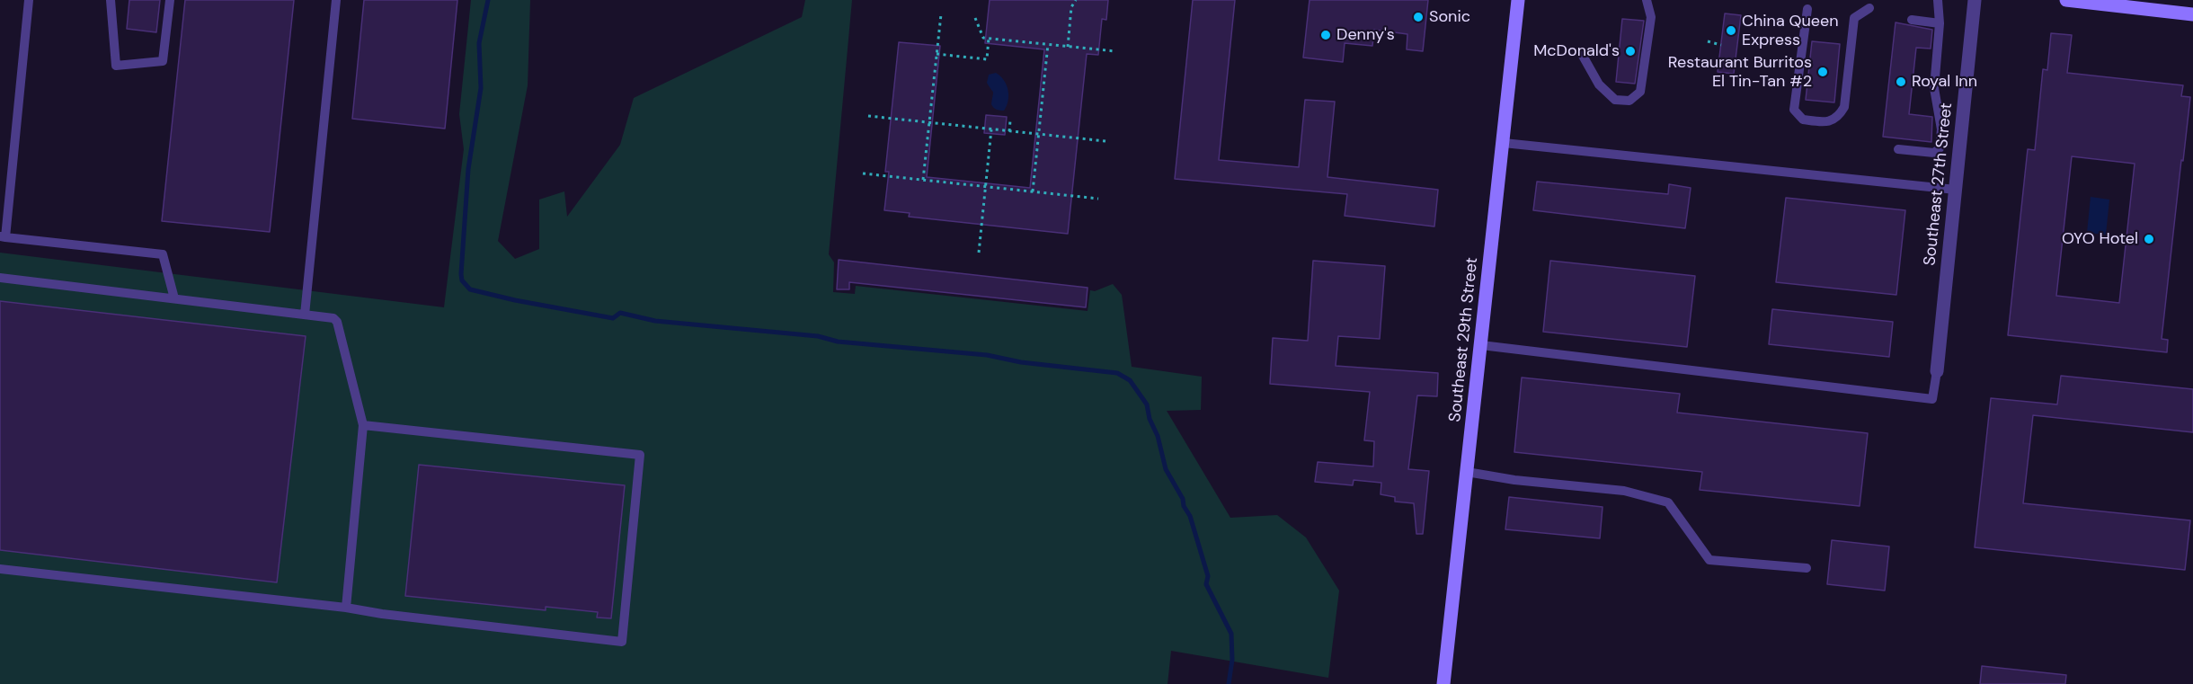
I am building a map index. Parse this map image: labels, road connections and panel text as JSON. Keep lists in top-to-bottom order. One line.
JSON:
{"streets":{"main road":["Southeast 29th Street"],"street":["Southeast 27th Street"]},"places":["Sonic","China Queen Express","Denny's","McDonald's","Restaurant Burritos El Tin-Tan #2","Royal Inn","OYO Hotel"]}
